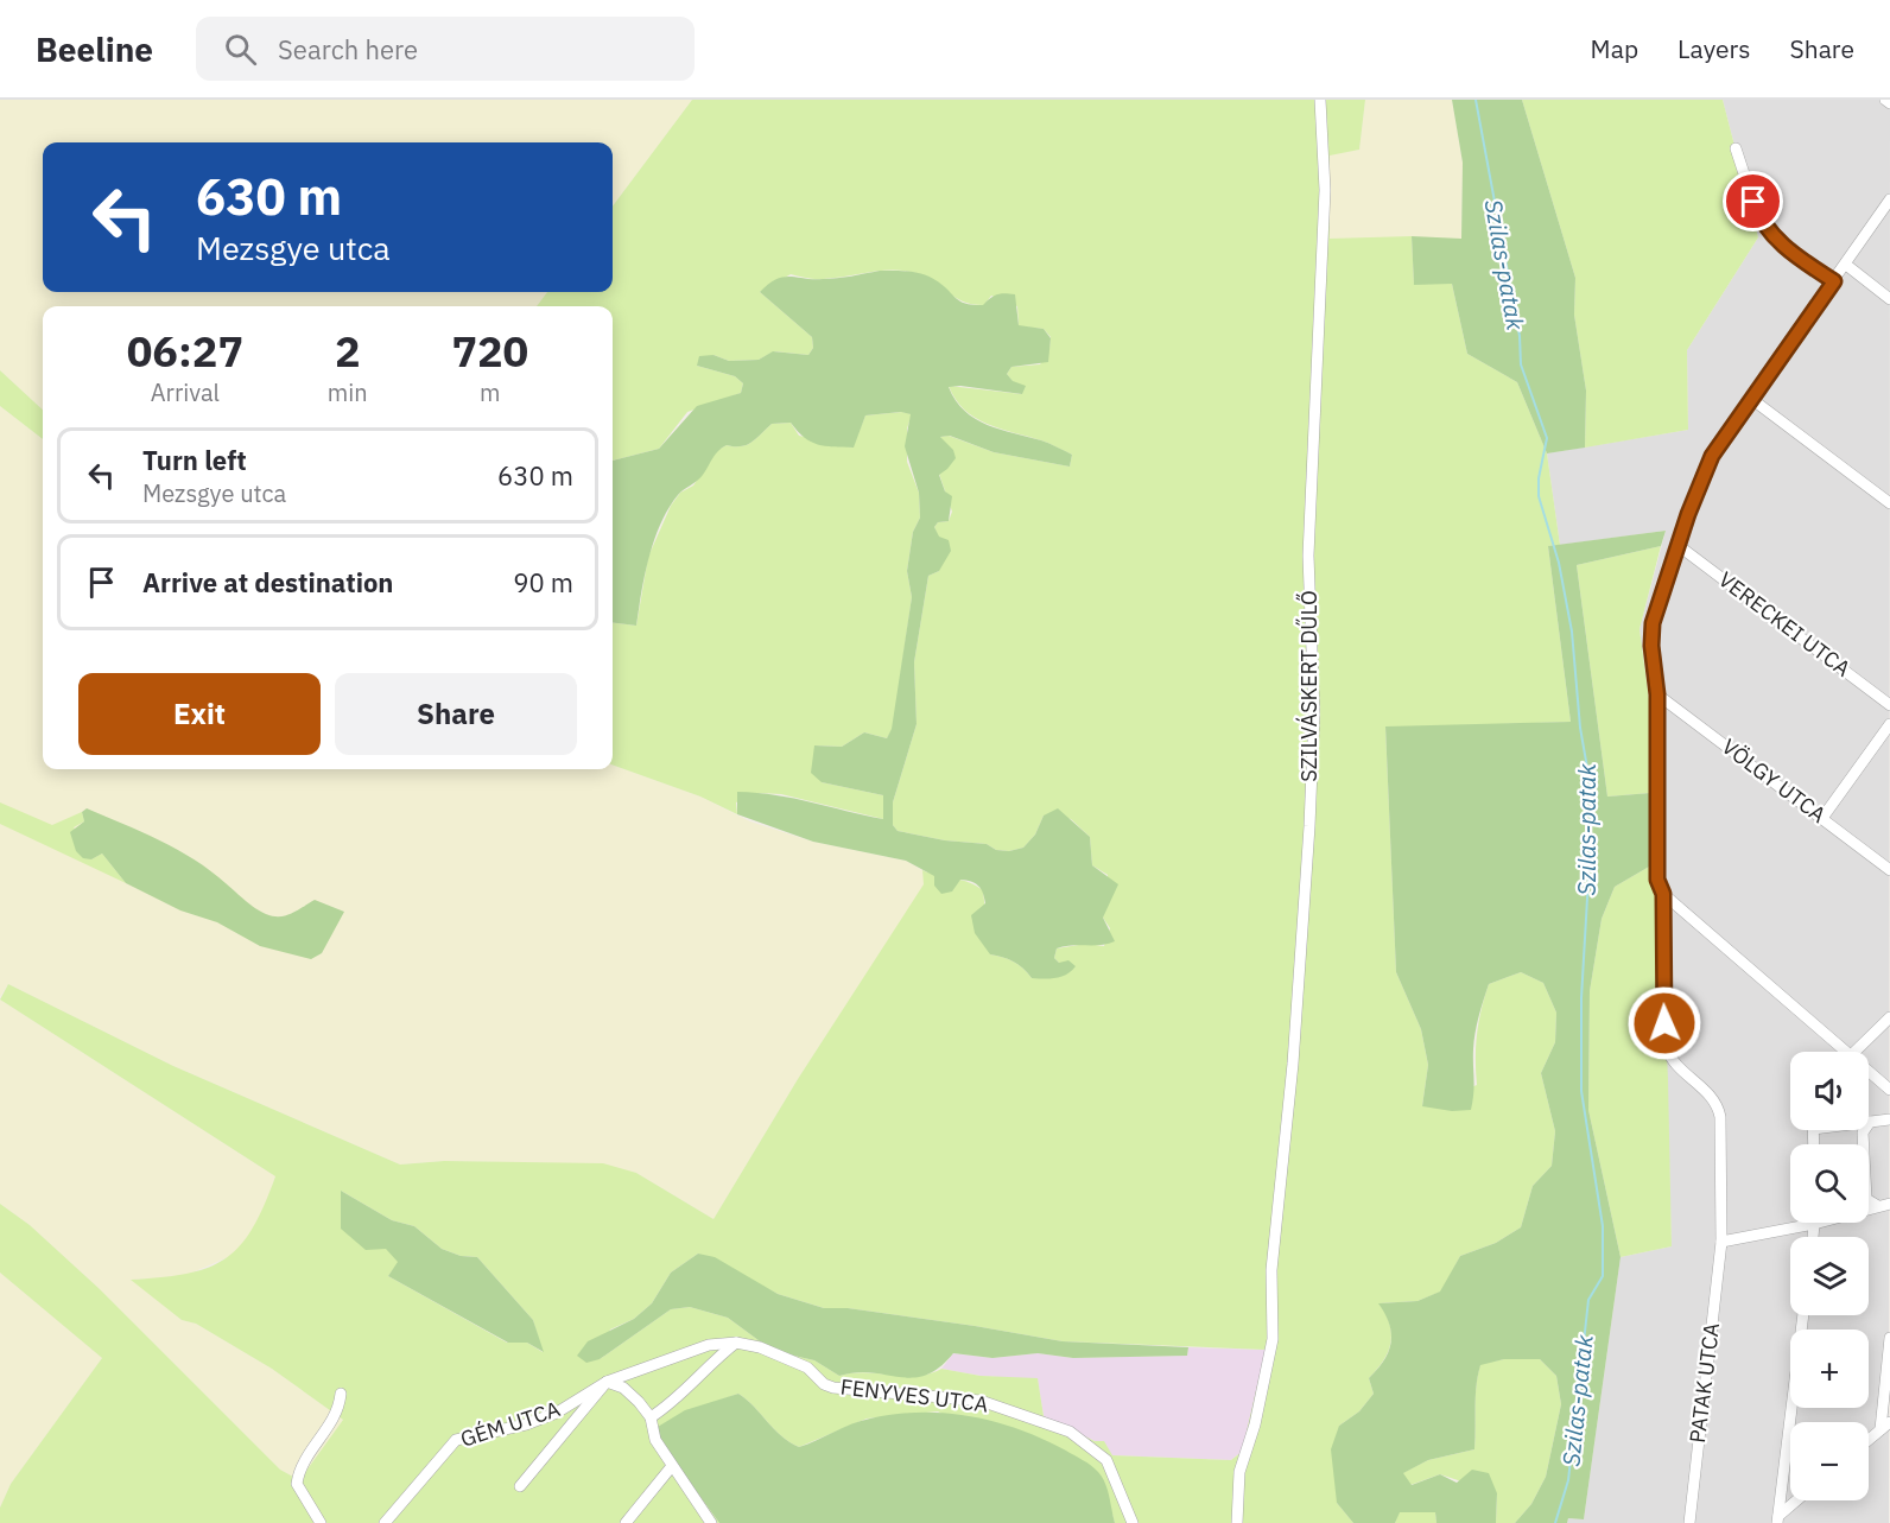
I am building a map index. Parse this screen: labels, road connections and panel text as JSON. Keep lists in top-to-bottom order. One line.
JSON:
{"streets":{"street":["VERECKEI UTCA","SZILVÁSKERT DŰLŐ","VÖLGY UTCA","PATAK UTCA","FENYVES UTCA","GÉM UTCA"]},"crossings":[["VERECKEI UTCA","PATAK UTCA"],["VÖLGY UTCA","PATAK UTCA"],["FENYVES UTCA","GÉM UTCA"]],"water":["Szilas-patak"],"page":{"header":"Beeline","search":"Search here","nav":["Map","Layers","Share"],"turn":["630 m","Mezsgye utca"],"eta":["06:27","Arrival","2","min","720","m"],"list":[{"name":"Turn left","note":"Mezsgye utca","value":"630 m"},{"name":"Arrive at destination","value":"90 m"}],"buttons":["Exit","Share"],"map_buttons":["+","−"]}}
